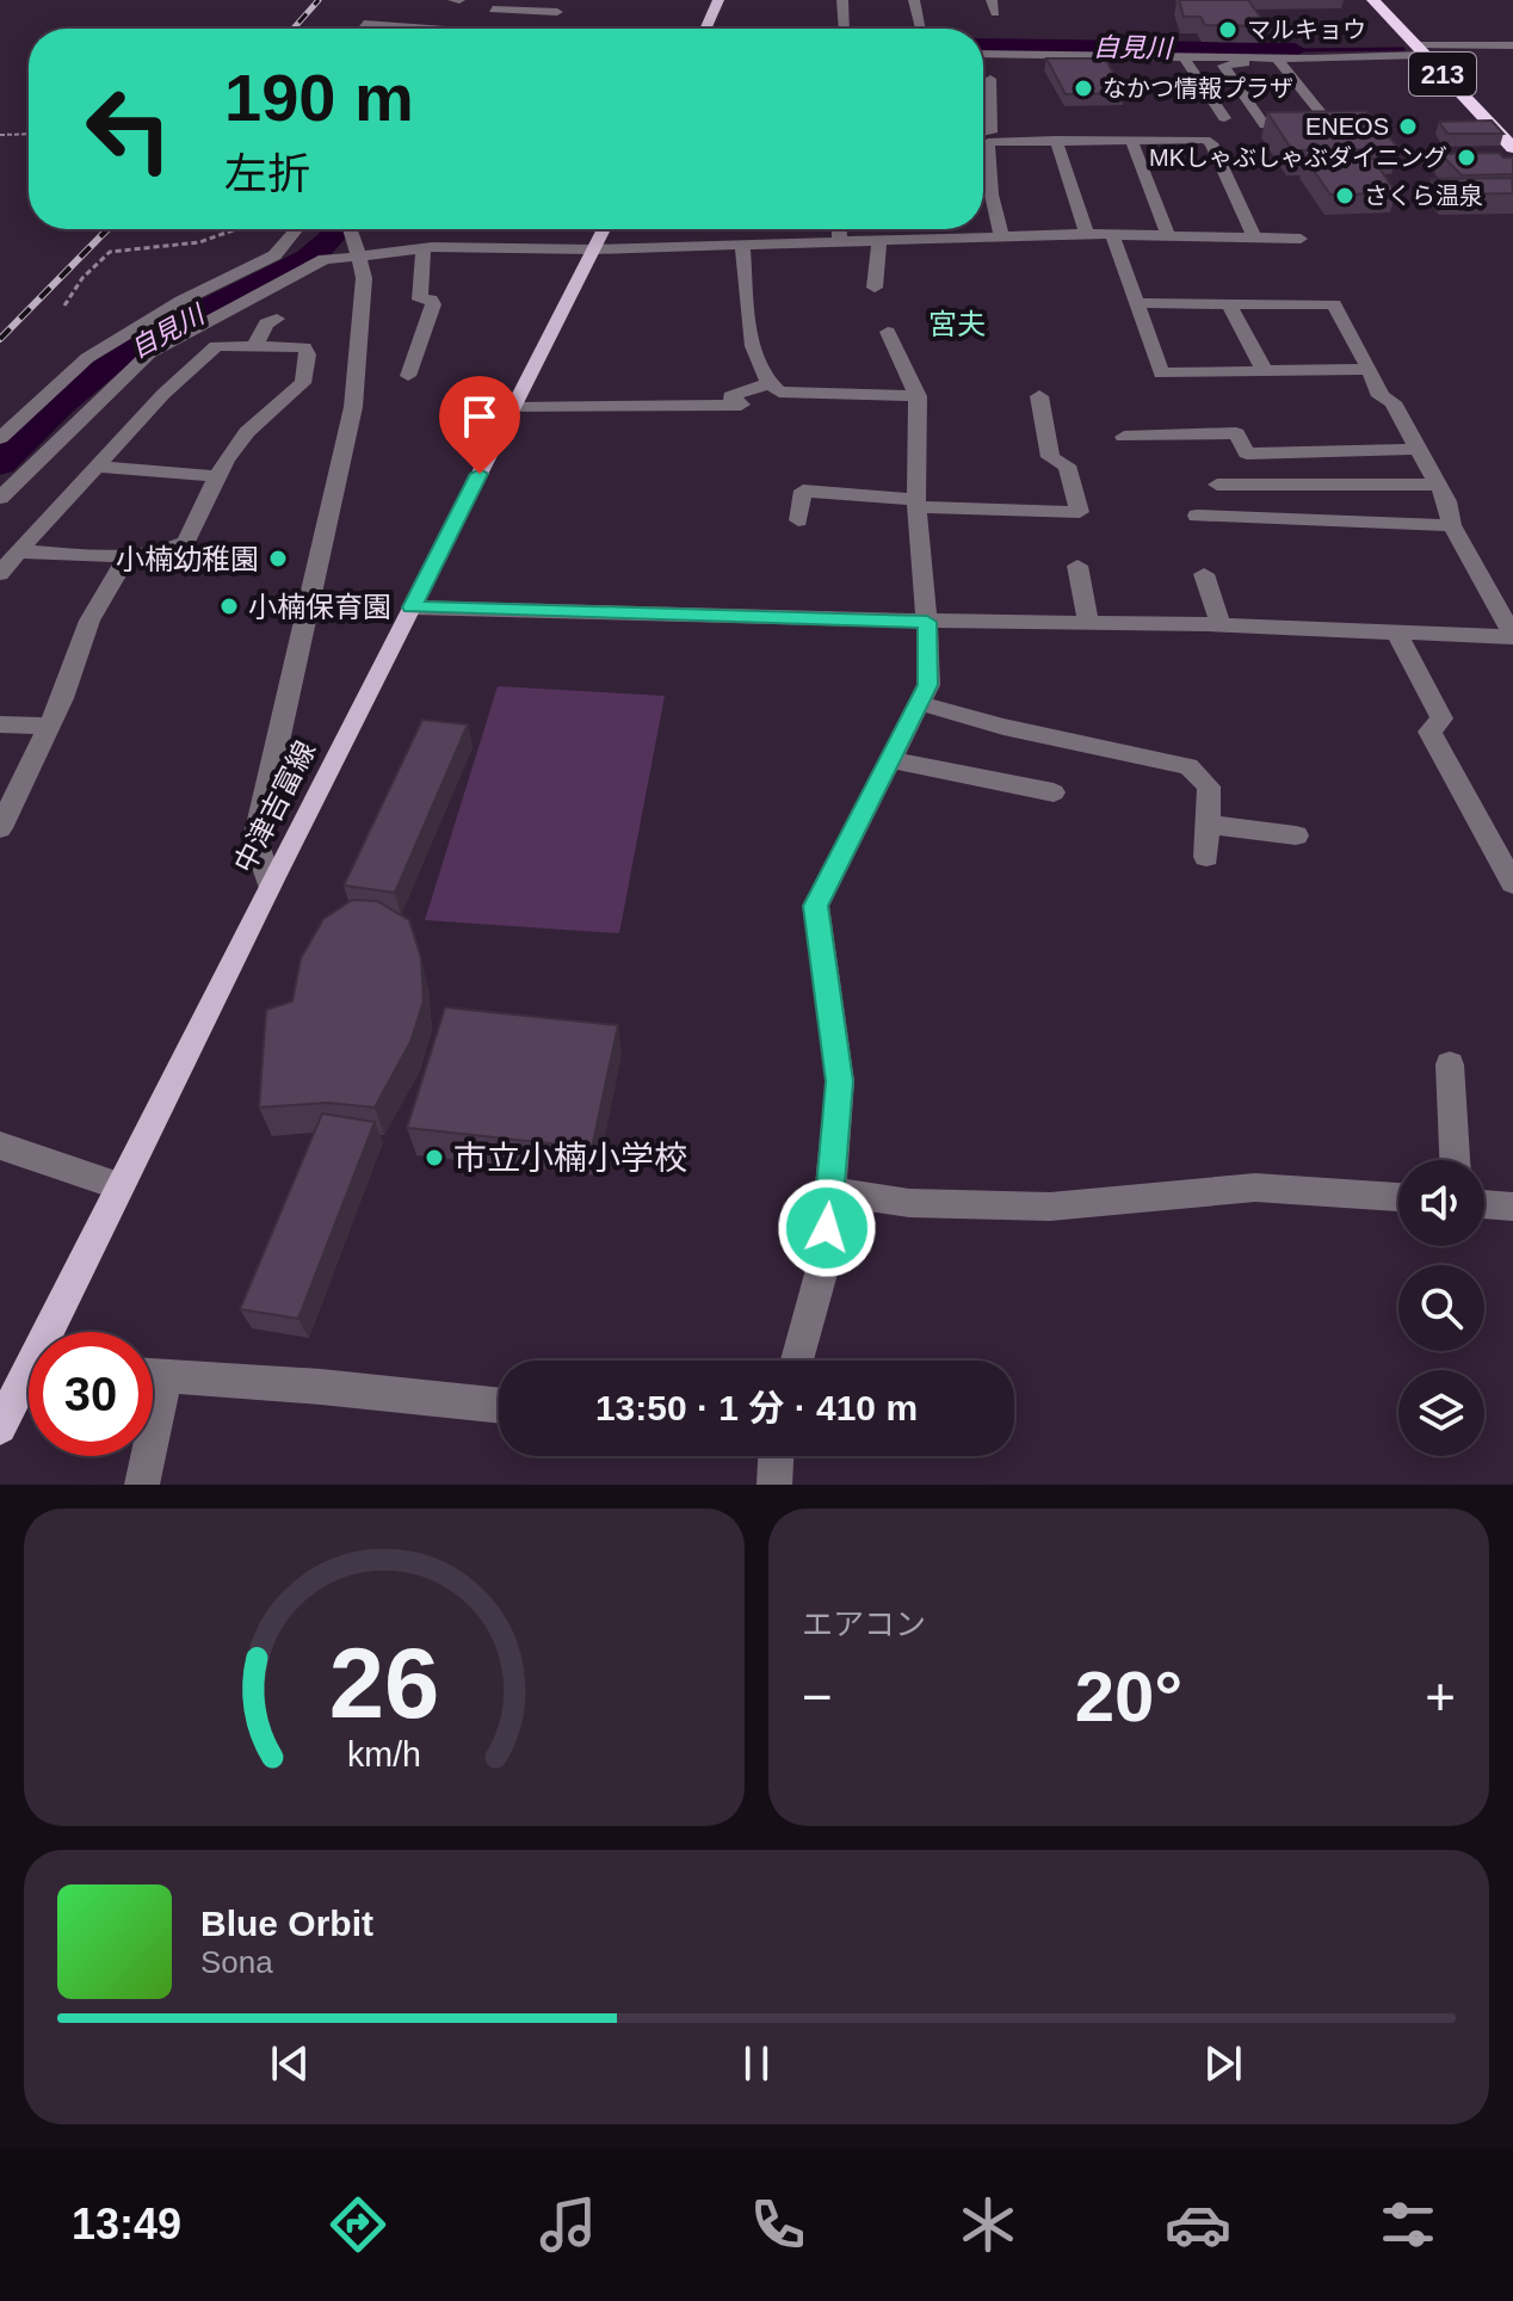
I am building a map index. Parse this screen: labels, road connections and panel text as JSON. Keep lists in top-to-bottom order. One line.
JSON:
{"streets":{"highway":["213"],"main road":["中津吉富線"]},"districts":["宮夫"],"water":["自見川"],"places":["マルキョウ","なかつ情報プラザ","ENEOS","MKしゃぶしゃぶダイニング","さくら温泉","小楠幼稚園","小楠保育園","市立小楠小学校"],"page":{"turn":["190 m","左折"],"limit":"30","trip":"13:50 · 1 分 · 410 m","tile":"エアコン","heat":["−","20°","+"],"song":["Blue Orbit","Sona"],"tabs":"13:49","gauge":["26","km/h"]}}
